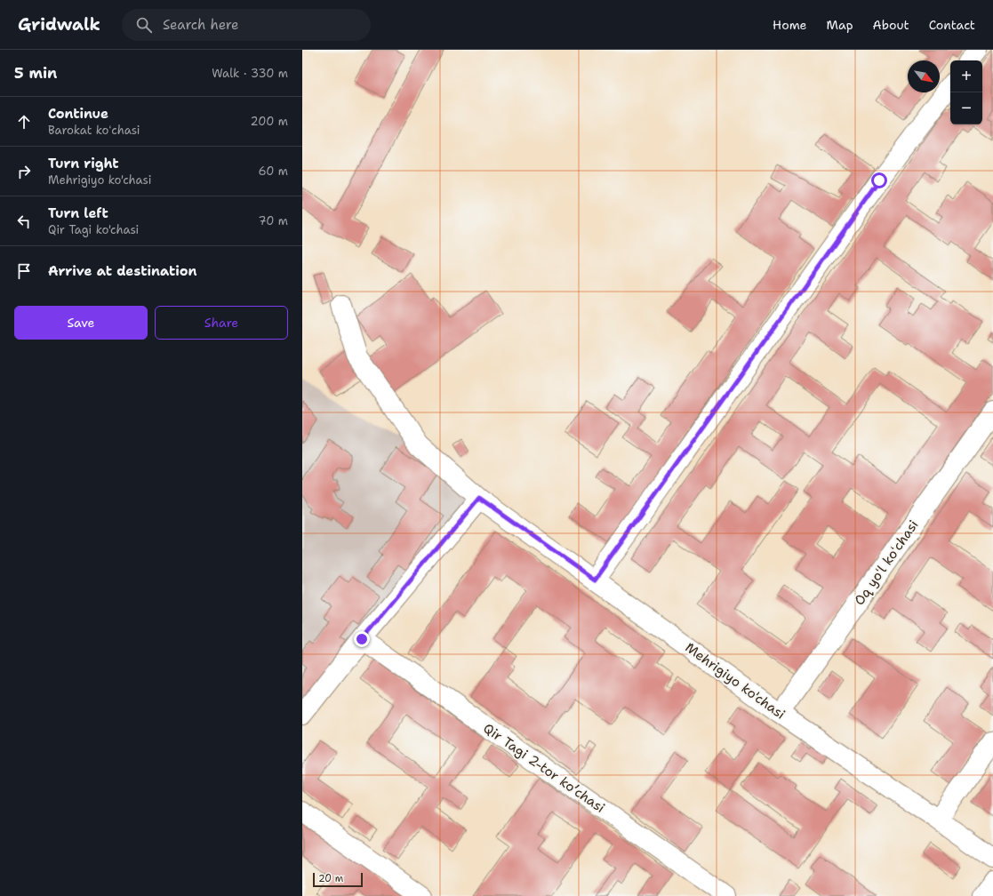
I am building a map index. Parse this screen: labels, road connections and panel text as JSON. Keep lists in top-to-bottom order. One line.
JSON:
{"streets":{"street":["Oq yoʻl koʻchasi","Mehrigiyo ko'chasi","Qir Tagi 2-tor koʼchasi"]},"crossings":[["Oq yoʻl koʻchasi","Mehrigiyo ko'chasi"]],"scale_bar":"20 m","north":"bottom right","page":{"header":"Gridwalk","search":"Search here","nav":["Home","Map","About","Contact"],"heading":["5 min","Walk · 330 m"],"map_buttons":["+","−"],"list":[["Continue","Barokat koʻchasi","200 m"],["Turn right","Mehrigiyo ko'chasi","60 m"],["Turn left","Qir Tagi ko'chasi","70 m"],"Arrive at destination"],"buttons":["Save","Share"],"scale":"20 m"}}
